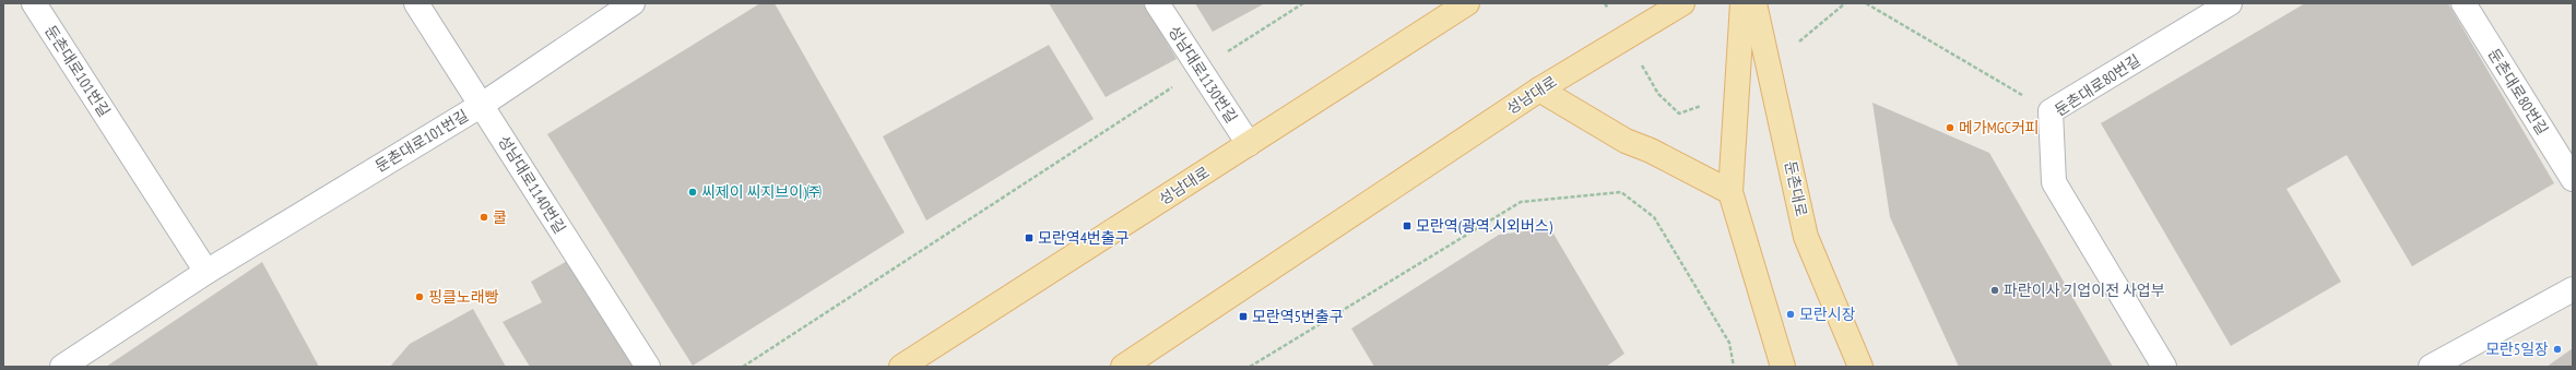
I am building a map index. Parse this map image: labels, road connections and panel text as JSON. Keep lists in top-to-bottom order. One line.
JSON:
{"streets":{"main road":["성남대로","둔촌대로"],"street":["둔촌대로101번길","성남대로1130번길","둔촌대로80번길","성남대로1140번길"]},"crossings":[["둔촌대로101번길","성남대로1140번길"],["성남대로1130번길","성남대로"]],"places":{"other":["메가MGC커피","씨제이 씨지브이)㈜","쿨","파란이사 기업이전 사업부","핑클노래빵","모란시장","모란5일장"],"transit":["모란역(광역.시외버스)","모란역4번출구","모란역5번출구"]}}
